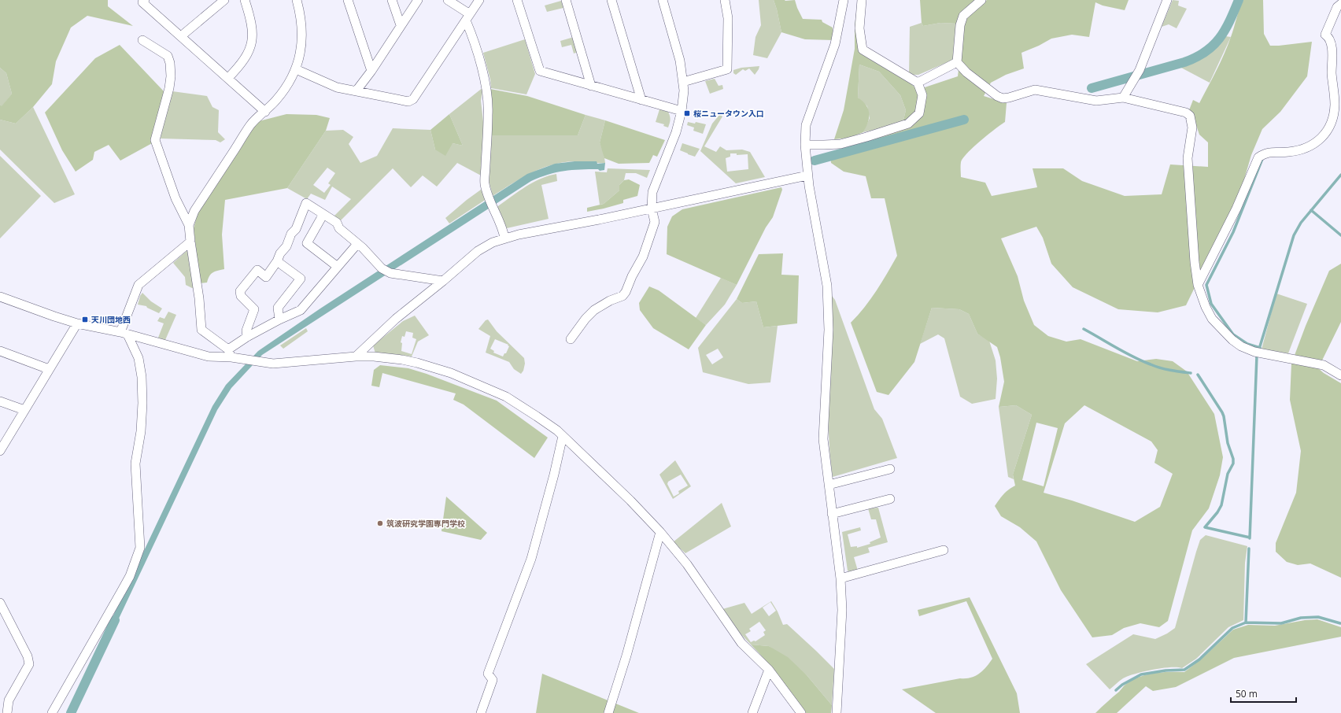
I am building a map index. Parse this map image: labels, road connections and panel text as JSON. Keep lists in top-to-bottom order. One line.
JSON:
{"places":{"transit":["桜ニュータウン入口","天川団地西"],"other":["筑波研究学園専門学校"]},"scale_bar":"50 m"}
